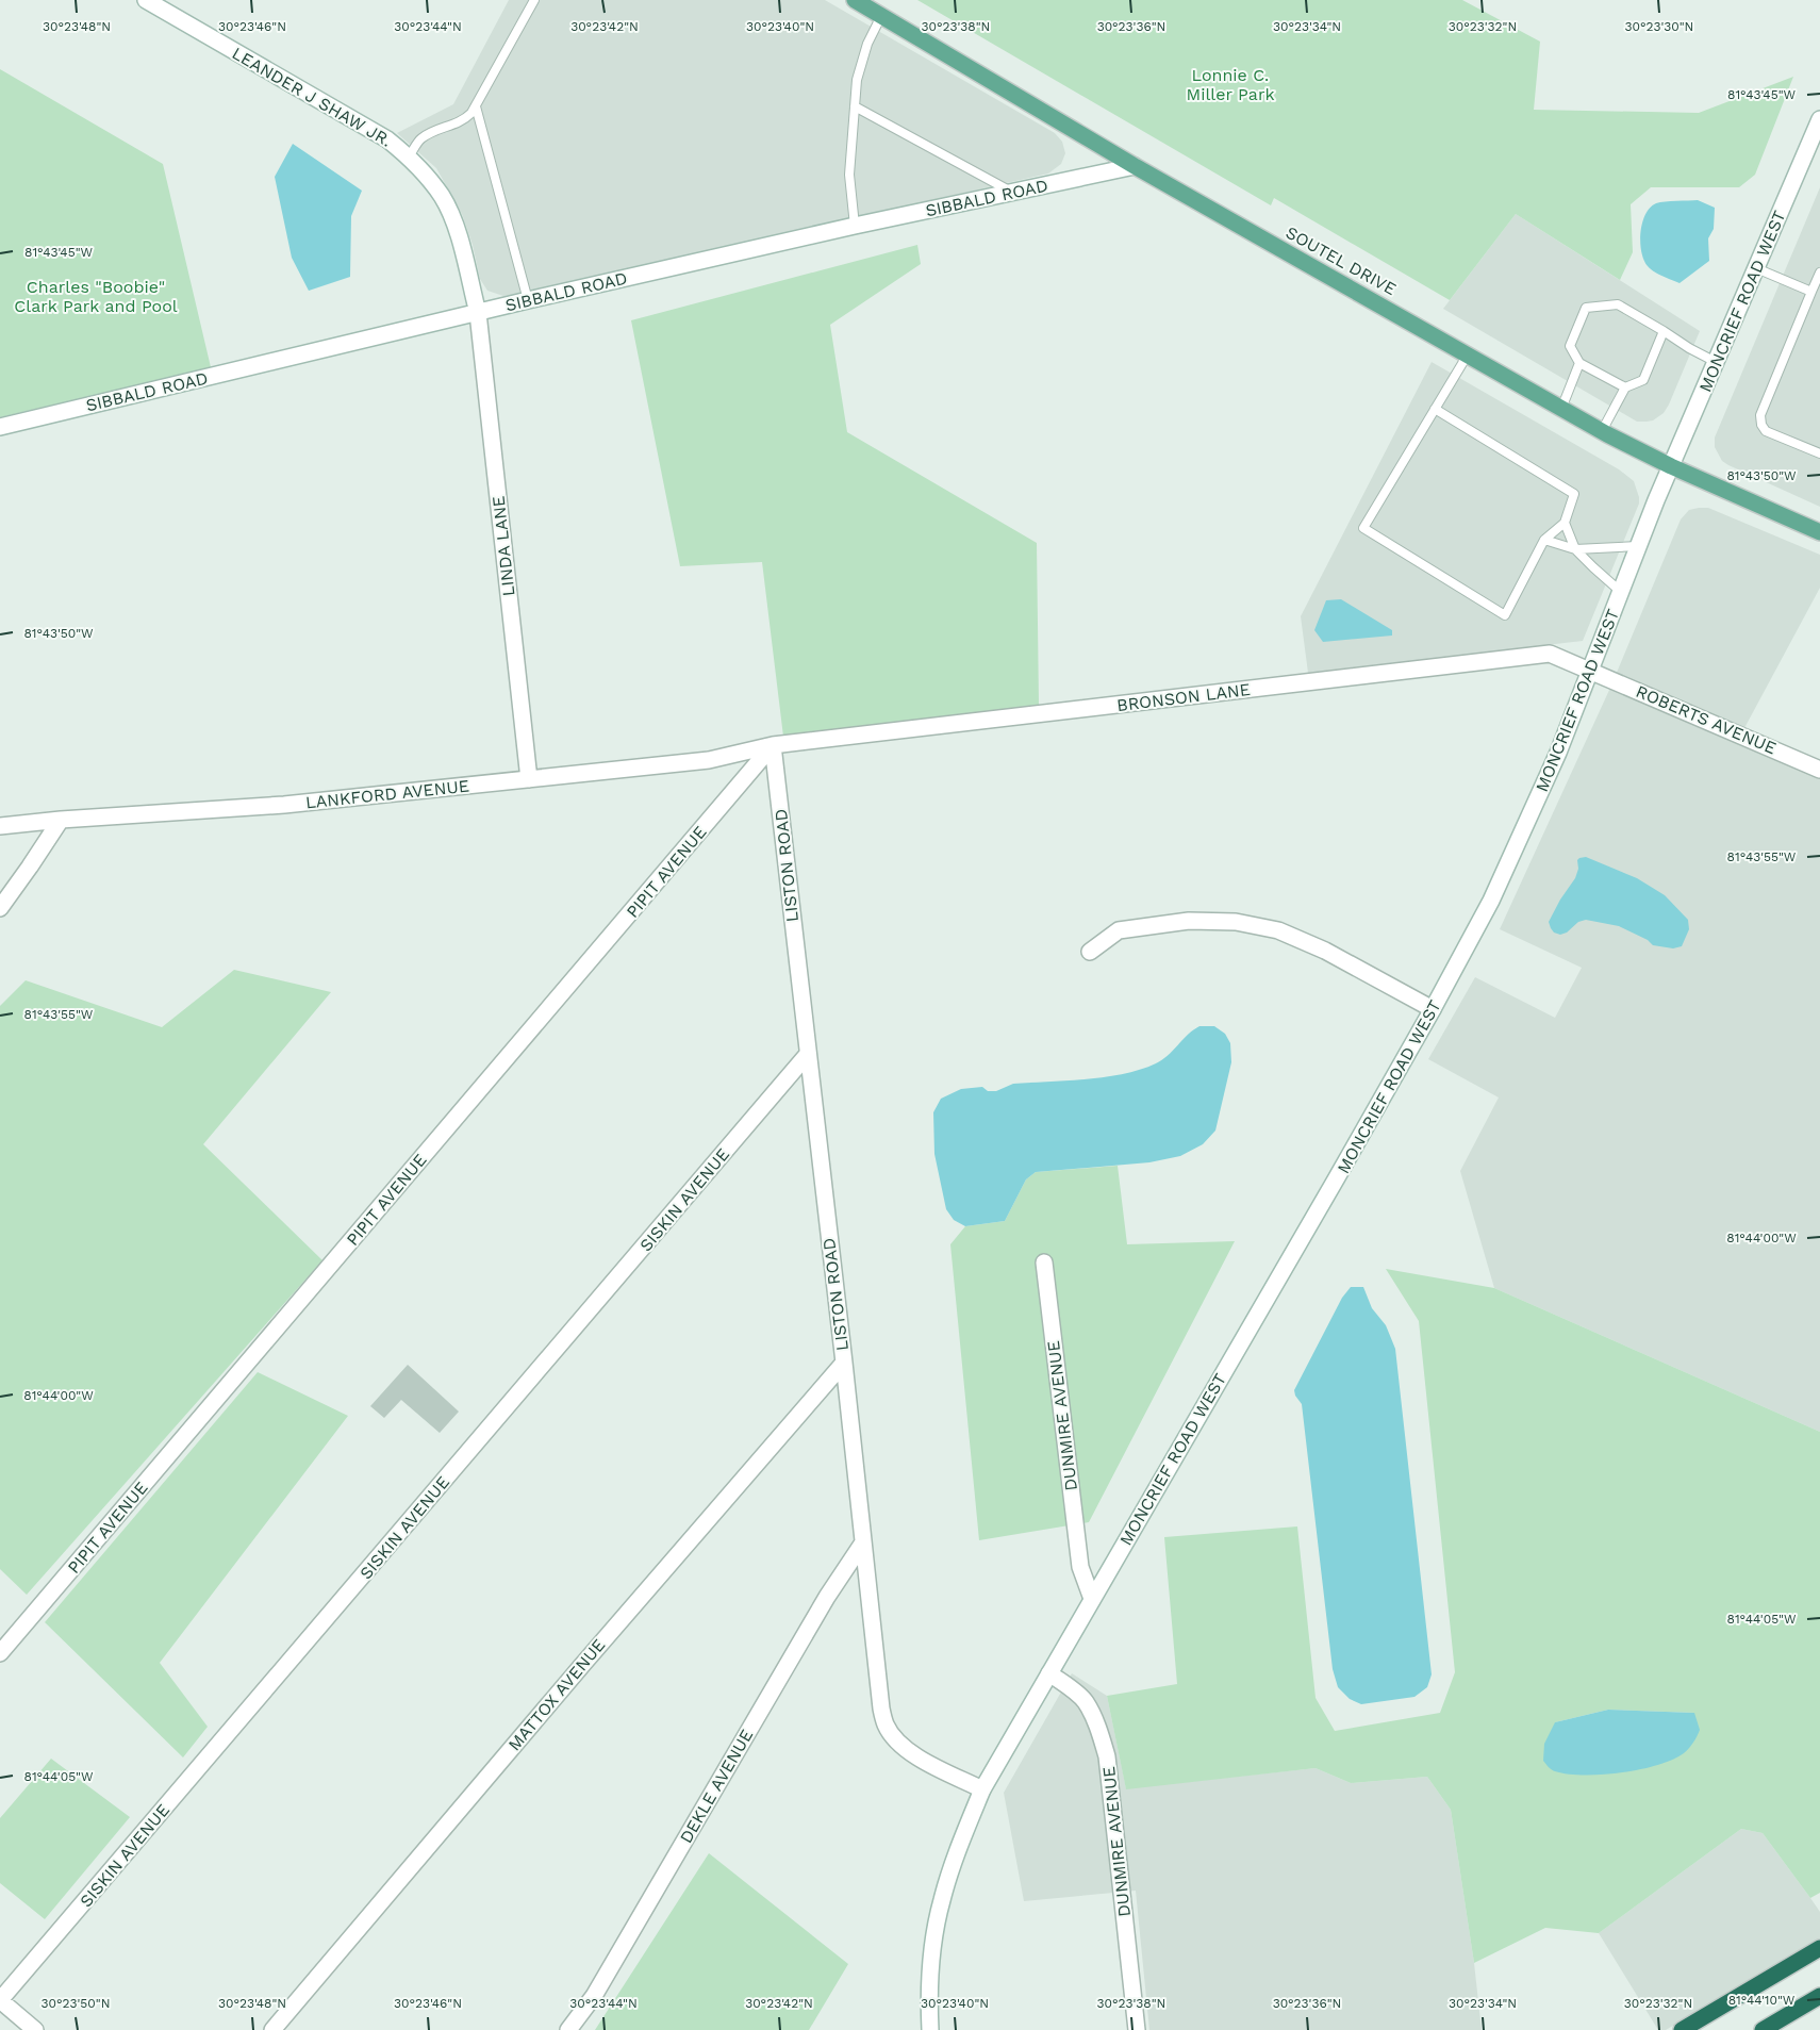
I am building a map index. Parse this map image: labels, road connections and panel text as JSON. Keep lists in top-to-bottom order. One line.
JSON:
{"streets":{"main road":["SOUTEL DRIVE"],"street":["LEANDER J SHAW JR.","SIBBALD ROAD","MONCRIEF ROAD WEST","LINDA LANE","BRONSON LANE","ROBERTS AVENUE","LANKFORD AVENUE","LISTON ROAD","PIPIT AVENUE","SISKIN AVENUE","DUNMIRE AVENUE","MATTOX AVENUE","DEKLE AVENUE"]},"crossings":[["LEANDER J SHAW JR.","SIBBALD ROAD"],["LEANDER J SHAW JR.","LINDA LANE"],["SIBBALD ROAD","SOUTEL DRIVE"],["SIBBALD ROAD","LINDA LANE"],["SOUTEL DRIVE","MONCRIEF ROAD WEST"],["MONCRIEF ROAD WEST","BRONSON LANE"],["MONCRIEF ROAD WEST","ROBERTS AVENUE"],["MONCRIEF ROAD WEST","LISTON ROAD"],["MONCRIEF ROAD WEST","DUNMIRE AVENUE"],["LINDA LANE","LANKFORD AVENUE"],["BRONSON LANE","ROBERTS AVENUE"],["BRONSON LANE","LANKFORD AVENUE"],["BRONSON LANE","LISTON ROAD"],["BRONSON LANE","PIPIT AVENUE"],["LANKFORD AVENUE","LISTON ROAD"],["LANKFORD AVENUE","PIPIT AVENUE"],["LISTON ROAD","PIPIT AVENUE"],["LISTON ROAD","SISKIN AVENUE"],["LISTON ROAD","MATTOX AVENUE"],["LISTON ROAD","DEKLE AVENUE"]],"parks":["Lonnie C. Miller Park","Charles \"Boobie\" Clark Park and Pool"],"coordinates":["30°23'30\"N","30°23'48\"N","30°23'46\"N","30°23'44\"N","30°23'42\"N","30°23'40\"N","30°23'38\"N","30°23'36\"N","30°23'34\"N","30°23'32\"N","81°43'45\"W","81°43'50\"W","81°43'55\"W","81°44'00\"W","81°44'05\"W","81°44'10\"W","30°23'50\"N"]}
